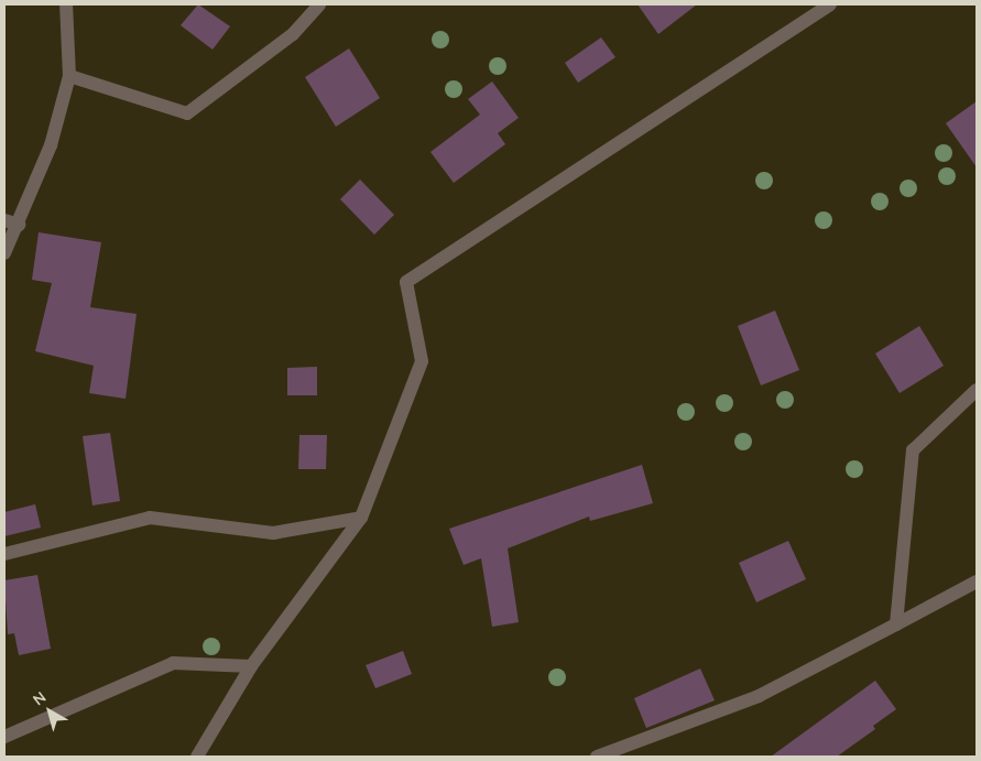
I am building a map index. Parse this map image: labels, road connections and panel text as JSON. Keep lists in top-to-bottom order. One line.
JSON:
{"north":"top left"}
